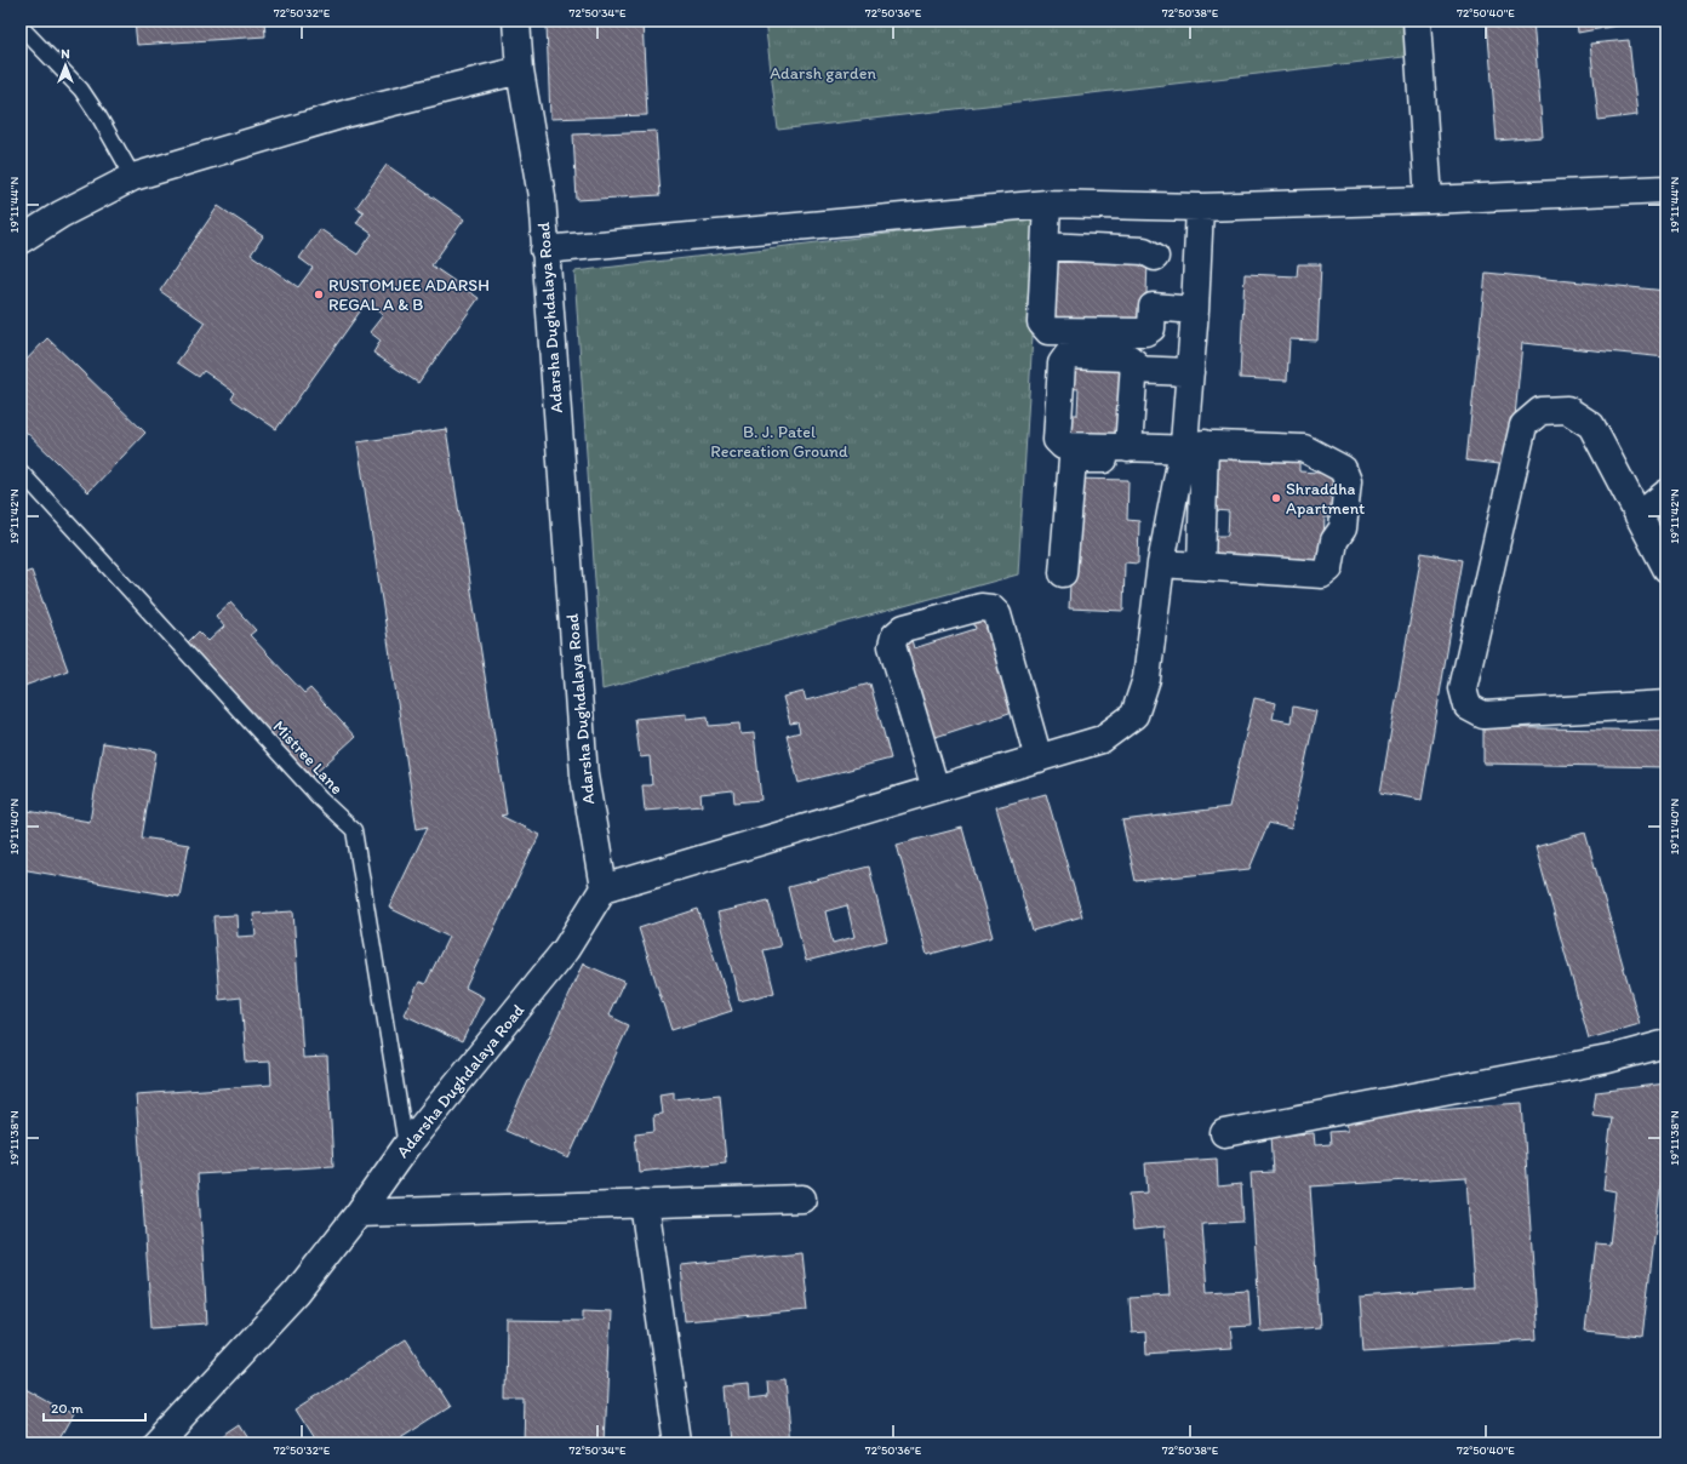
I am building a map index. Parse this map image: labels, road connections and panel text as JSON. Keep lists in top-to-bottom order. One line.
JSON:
{"streets":{"street":["Adarsha Dughdalaya Road"],"lane":["Mistree Lane"]},"crossings":[["Adarsha Dughdalaya Road","Mistree Lane"]],"parks":["Adarsh garden","B. J. Patel Recreation Ground"],"places":["RUSTOMJEE ADARSH REGAL A & B","Shraddha Apartment"],"scale_bar":"20 m","north":"top","coordinates":["72°50'32\"E","72°50'34\"E","72°50'36\"E","72°50'38\"E","72°50'40\"E","19°11'44\"N","19°11'42\"N","19°11'40\"N","19°11'38\"N"]}
